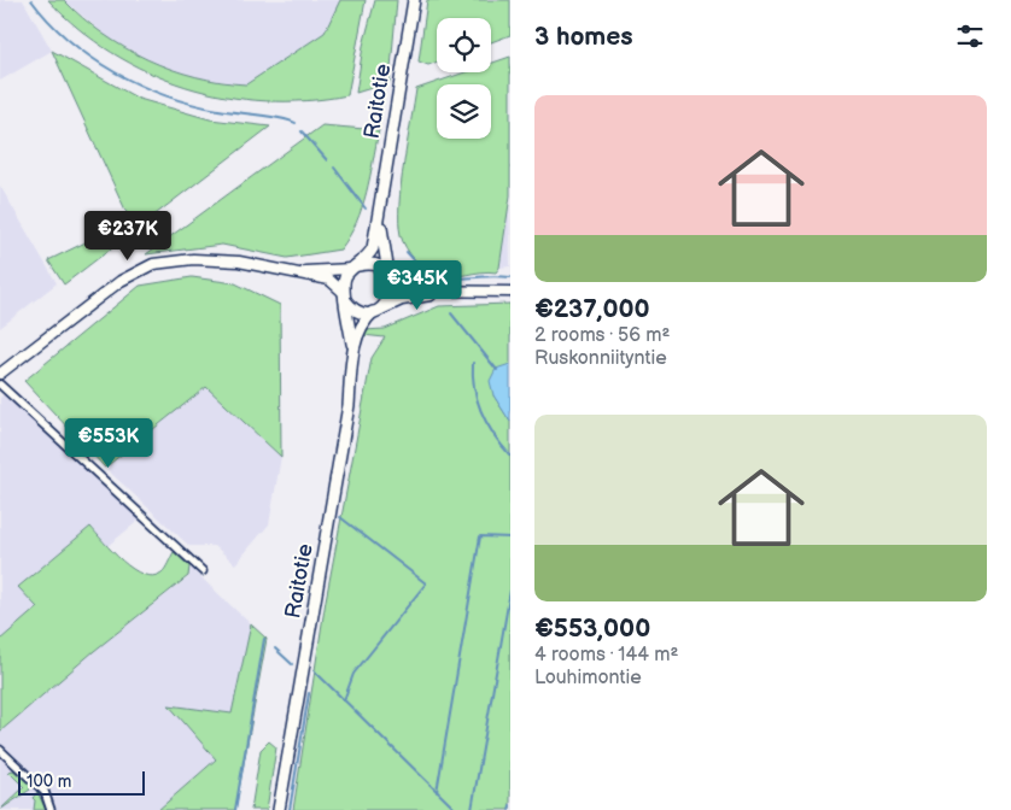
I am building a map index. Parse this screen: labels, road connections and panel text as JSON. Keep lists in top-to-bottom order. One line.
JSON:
{"streets":{"main road":["Raitotie"]},"scale_bar":"100 m","page":{"heading":"3 homes","list":[{"name":"€237,000","note":"2 rooms · 56 m² · Ruskonniityntie"},{"name":"€553,000","note":"4 rooms · 144 m² · Louhimontie"}],"price":["€237K","€345K","€553K"],"scale":"100 m"}}
